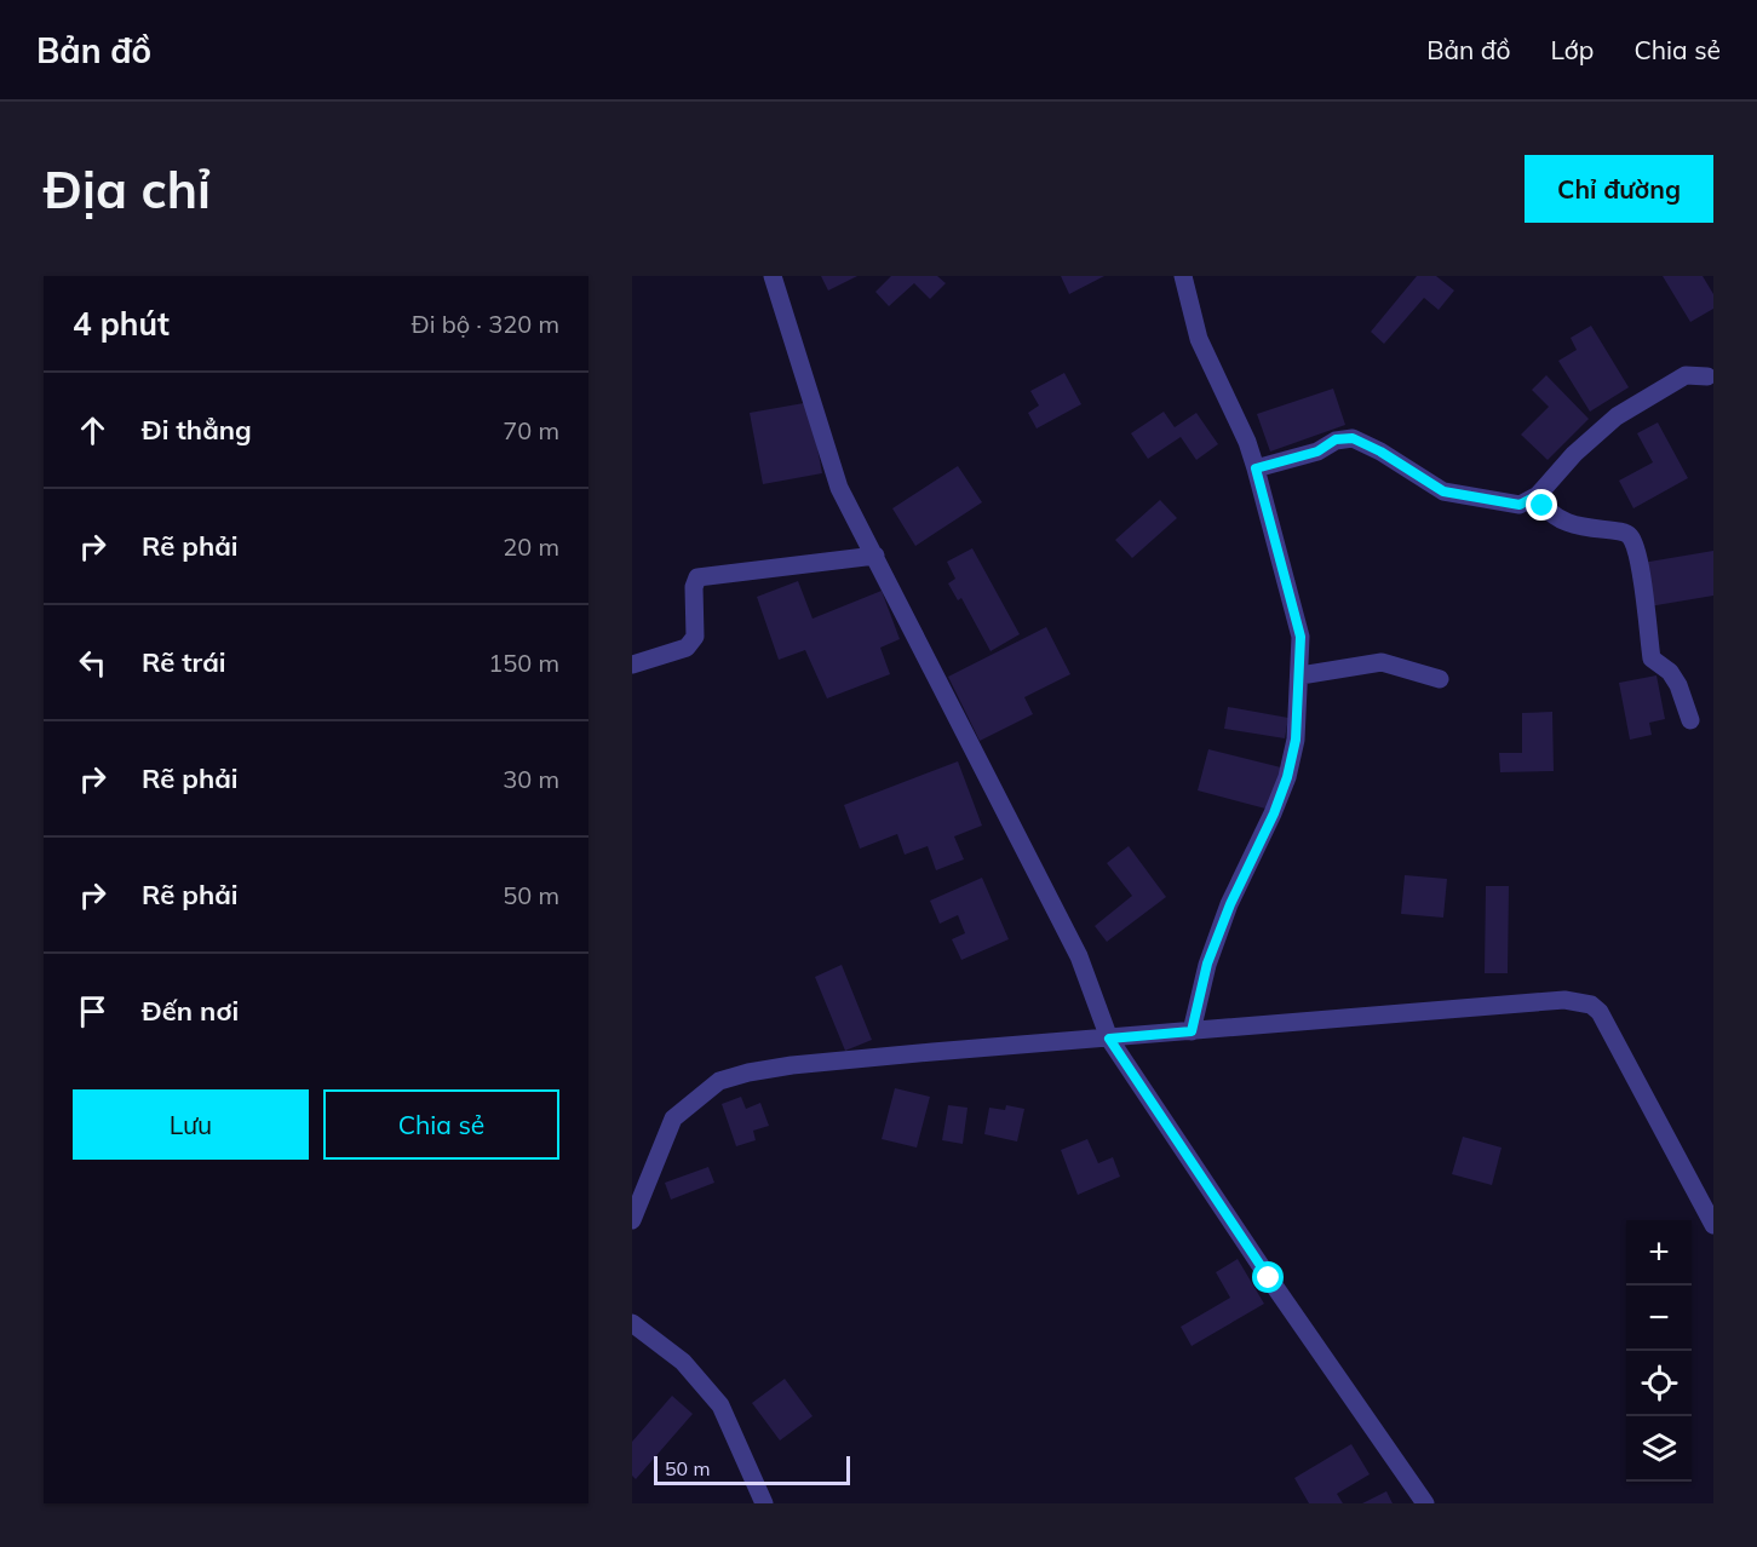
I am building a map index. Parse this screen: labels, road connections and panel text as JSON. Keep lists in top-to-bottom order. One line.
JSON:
{"scale_bar":"50 m","page":{"header":"Bản đồ","nav":["Bản đồ","Lớp","Chia sẻ"],"buttons":["Chỉ đường",["Lưu","Chia sẻ"]],"title":"Địa chỉ","heading":["4 phút","Đi bộ · 320 m"],"list":[["Đi thẳng","70 m"],["Rẽ phải","20 m"],["Rẽ trái","150 m"],["Rẽ phải","30 m"],["Rẽ phải","50 m"],"Đến nơi"],"map_buttons":["+","−"],"scale":"50 m"}}
